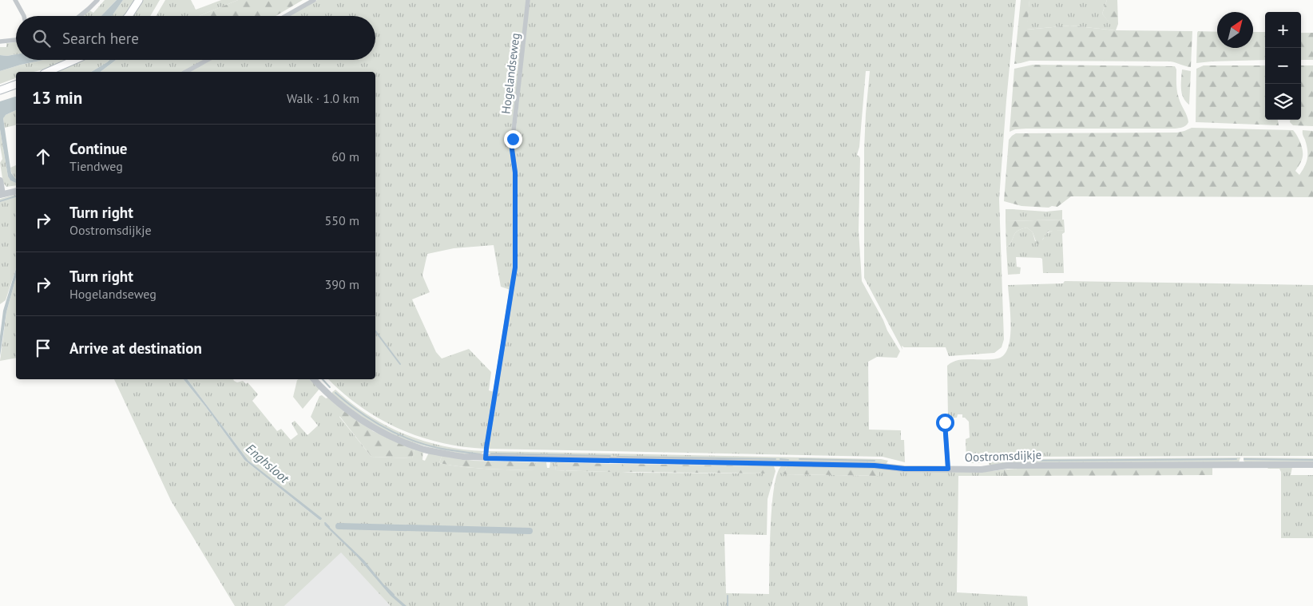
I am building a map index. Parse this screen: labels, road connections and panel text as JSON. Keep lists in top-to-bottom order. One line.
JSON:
{"streets":{"street":["Hogelandseweg","Oostromsdijkje"]},"crossings":[["Hogelandseweg","Oostromsdijkje"]],"water":["Enghsloot"],"north":"top right","page":{"map_buttons":["+","−"],"search":"Search here","heading":["13 min","Walk · 1.0 km"],"list":[["Continue","Tiendweg","60 m"],["Turn right","Oostromsdijkje","550 m"],["Turn right","Hogelandseweg","390 m"],"Arrive at destination"]}}
